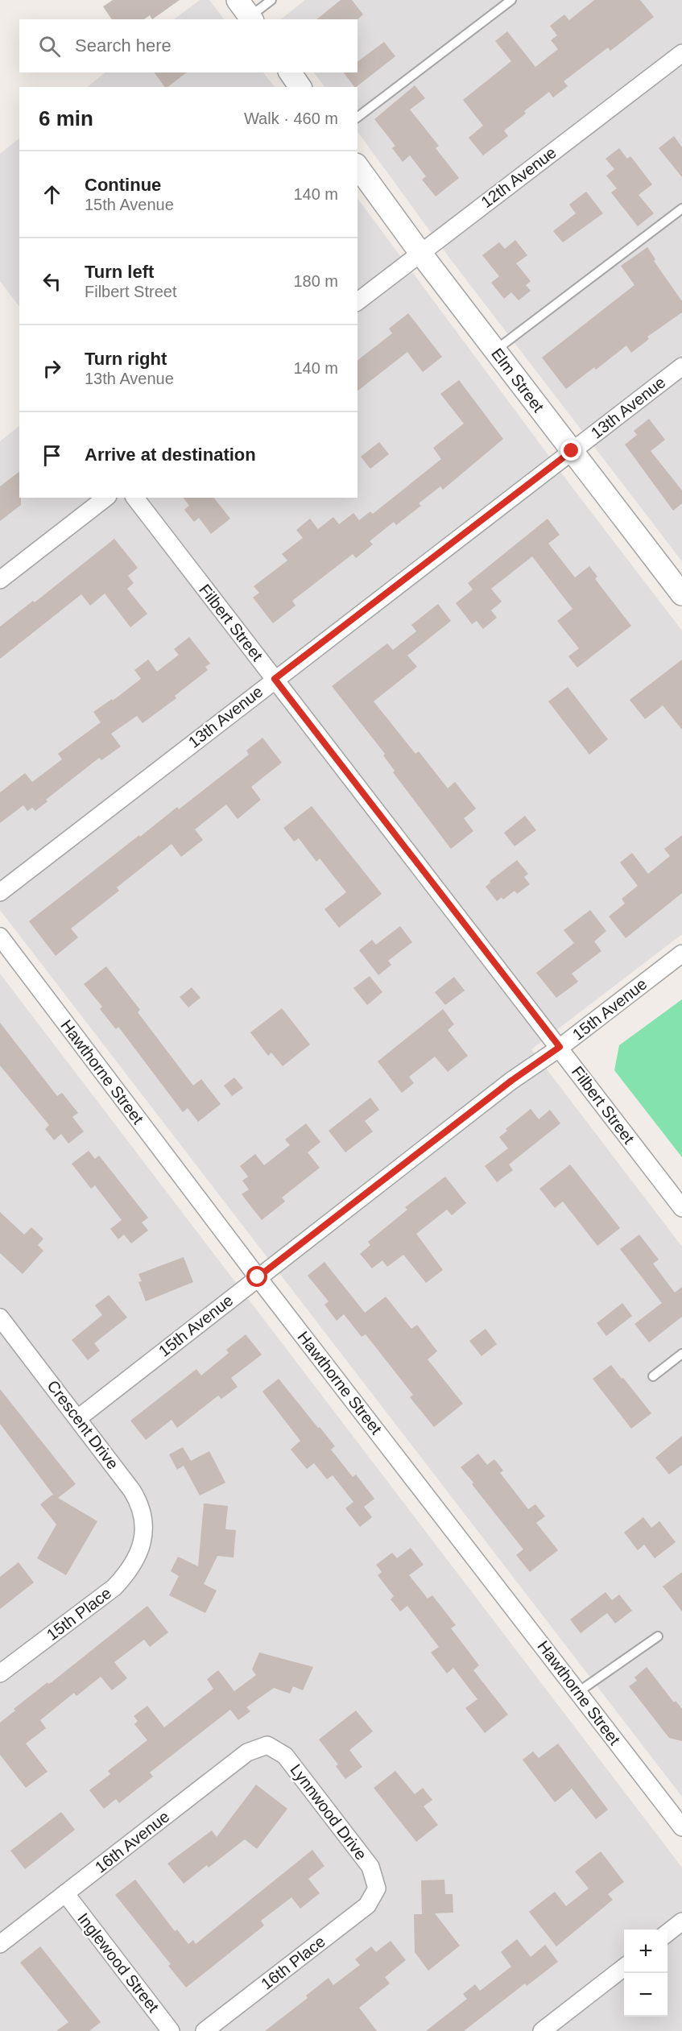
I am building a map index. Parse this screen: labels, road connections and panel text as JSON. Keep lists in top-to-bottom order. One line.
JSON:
{"streets":{"street":["12th Avenue","Elm Street","13th Avenue","Filbert Street","15th Avenue","Hawthorne Street","Crescent Drive","15th Place","Lynnwood Drive","16th Avenue","Inglewood Street","16th Place"]},"crossings":[["12th Avenue","Elm Street"],["Elm Street","13th Avenue"],["13th Avenue","Filbert Street"],["Filbert Street","15th Avenue"],["15th Avenue","Hawthorne Street"],["15th Avenue","Crescent Drive"],["Crescent Drive","15th Place"],["Lynnwood Drive","16th Avenue"],["Lynnwood Drive","16th Place"],["16th Avenue","Inglewood Street"]],"page":{"search":"Search here","heading":["6 min","Walk · 460 m"],"list":[["Continue","15th Avenue","140 m"],["Turn left","Filbert Street","180 m"],["Turn right","13th Avenue","140 m"],"Arrive at destination"],"map_buttons":["+","−"]}}
